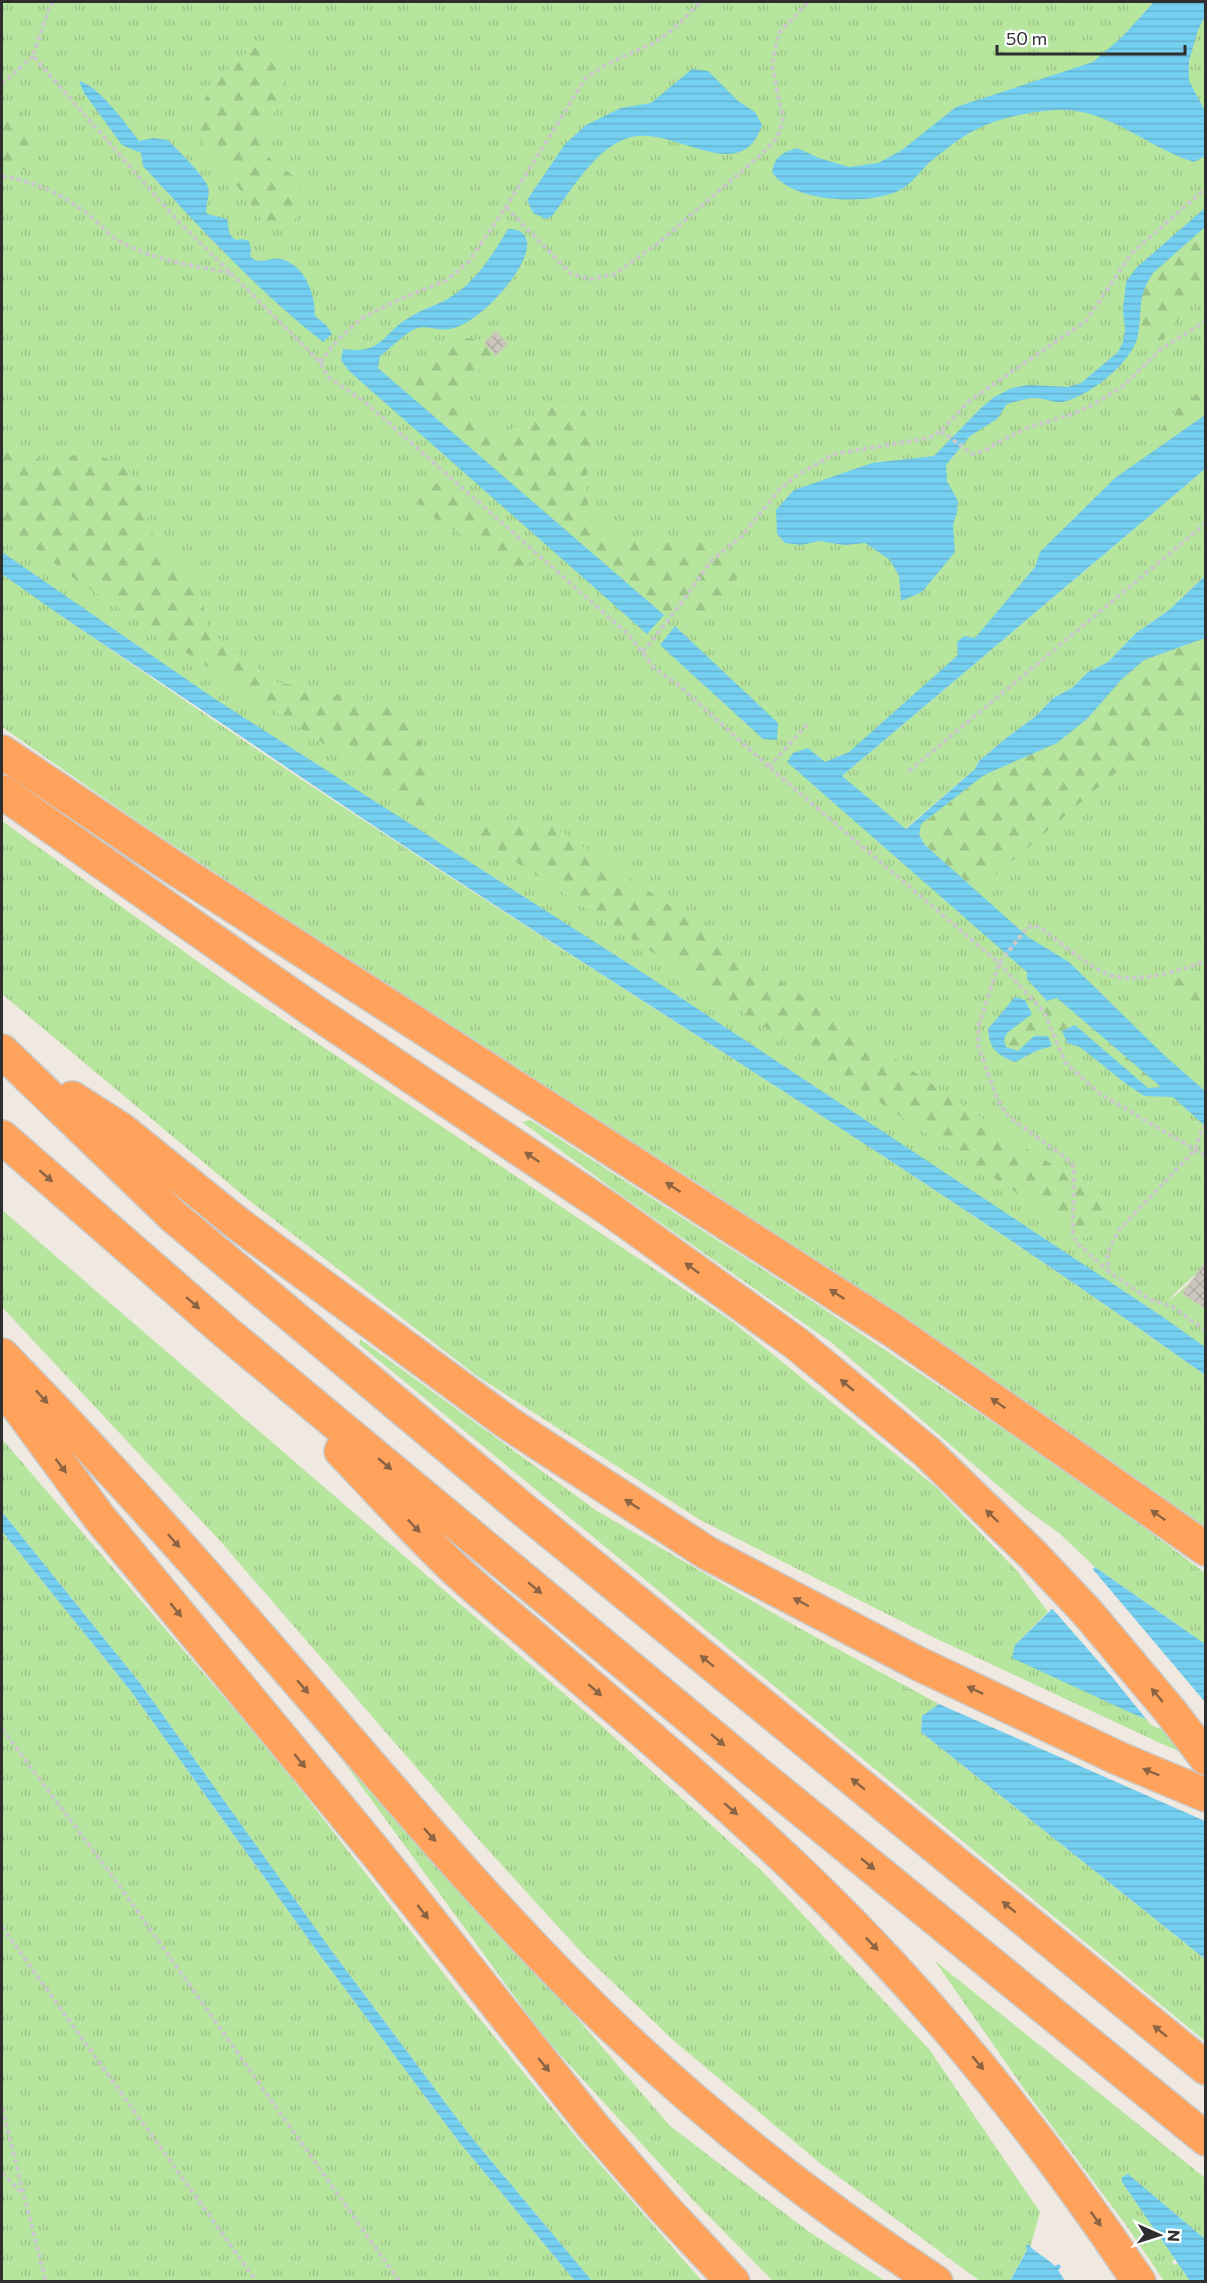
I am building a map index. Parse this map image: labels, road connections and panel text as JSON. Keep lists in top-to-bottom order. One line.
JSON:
{"scale_bar":"50 m","north":"right"}
